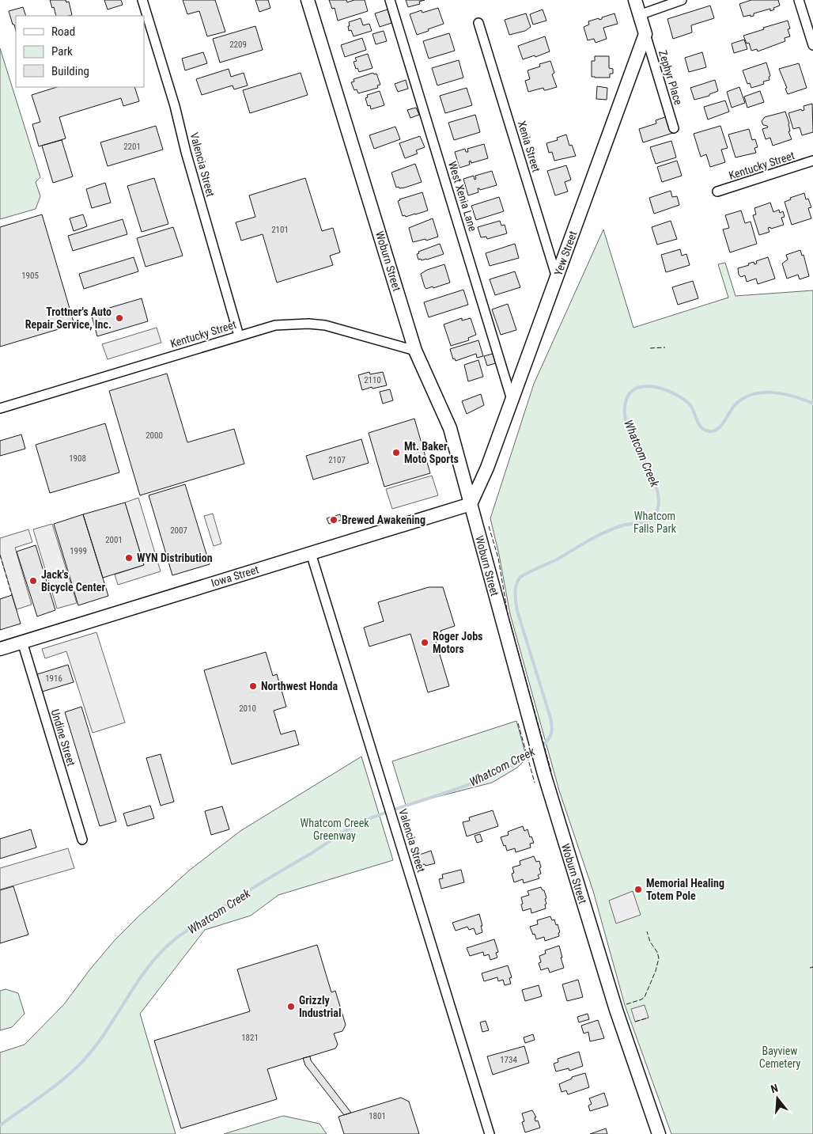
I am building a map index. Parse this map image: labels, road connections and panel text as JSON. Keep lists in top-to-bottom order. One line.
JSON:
{"streets":{"street":["Zephyr Place","Xenia Street","Valencia Street","Kentucky Street","West Xenia Lane","Yew Street","Woburn Street","Iowa Street","Undine Street"]},"crossings":[["Zephyr Place","Yew Street"],["Xenia Street","Yew Street"],["Valencia Street","Kentucky Street"],["Valencia Street","Iowa Street"],["Kentucky Street","Woburn Street"],["West Xenia Lane","Yew Street"],["Yew Street","Woburn Street"],["Yew Street","Iowa Street"],["Woburn Street","Iowa Street"],["Iowa Street","Undine Street"]],"water":["Whatcom Creek"],"parks":["Whatcom Falls Park","Whatcom Creek Greenway","Bayview Cemetery"],"places":["Trottner's Auto Repair Service, Inc.","Mt. Baker Moto Sports","Brewed Awakening","WYN Distribution","Jack's Bicycle Center","Roger Jobs Motors","Northwest Honda","Memorial Healing Totem Pole","Grizzly Industrial"],"house_numbers":["2209","2201","2101","1905","2110","2000","1908","2107","2007","2001","1999","1916","2010","1821","1734","1801"],"legend":["Road","Park","Building"],"north":"top"}
